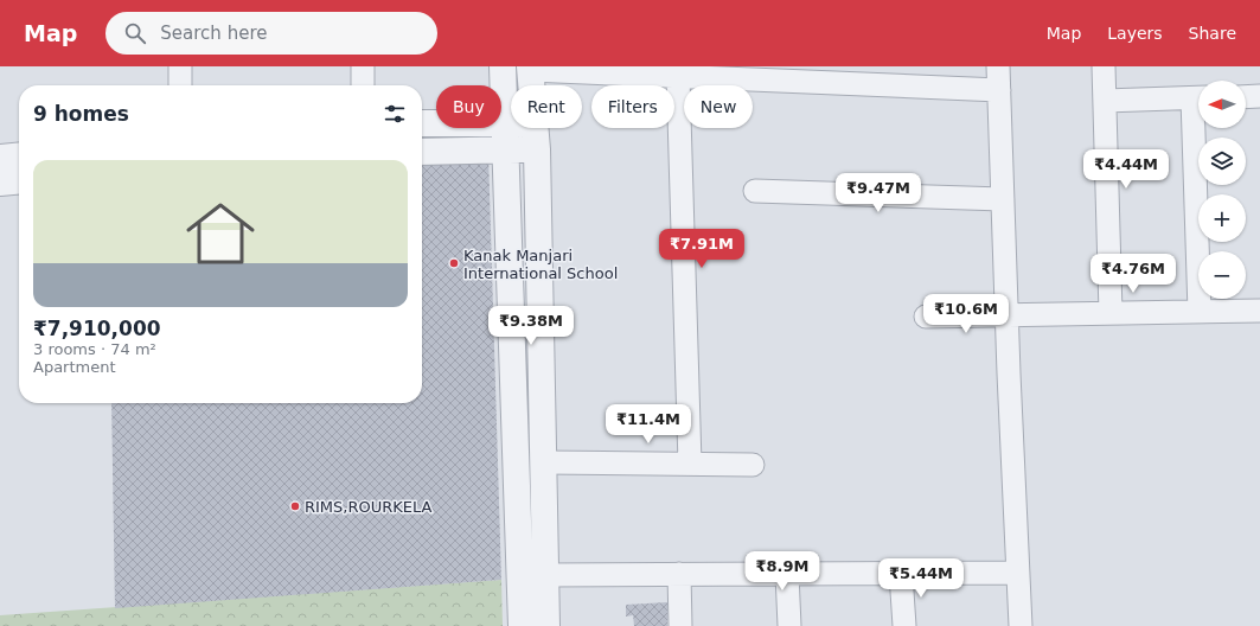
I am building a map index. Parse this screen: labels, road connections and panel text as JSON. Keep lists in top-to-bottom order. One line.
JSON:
{"places":["Kanak Manjari International School","RIMS,ROURKELA"],"north":"left","page":{"header":"Map","search":"Search here","nav":["Map","Layers","Share"],"map_buttons":["+","−"],"chip":["Buy","Rent","Filters","New"],"heading":"9 homes","list":[{"name":"₹7,910,000","note":"3 rooms · 74 m² · Apartment"}],"price":["₹4.44M","₹9.47M","₹7.91M","₹4.76M","₹10.6M","₹9.38M","₹11.4M","₹8.9M","₹5.44M"]}}
